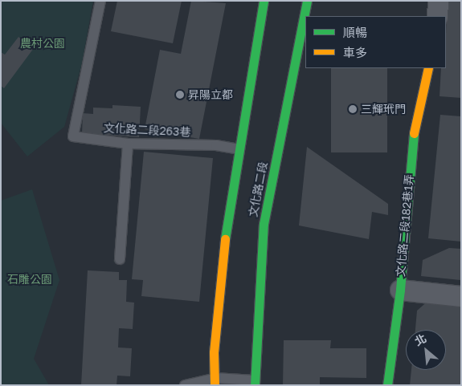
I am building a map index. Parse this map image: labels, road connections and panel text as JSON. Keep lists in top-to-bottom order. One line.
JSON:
{"streets":{"main road":["文化路二段","文化路二段182巷1弄"],"lane":["文化路二段263巷"]},"parks":["農村公園","石雕公園"],"places":["昇陽立都","三輝玳門"],"legend":["順暢","車多"],"north":"top left"}
